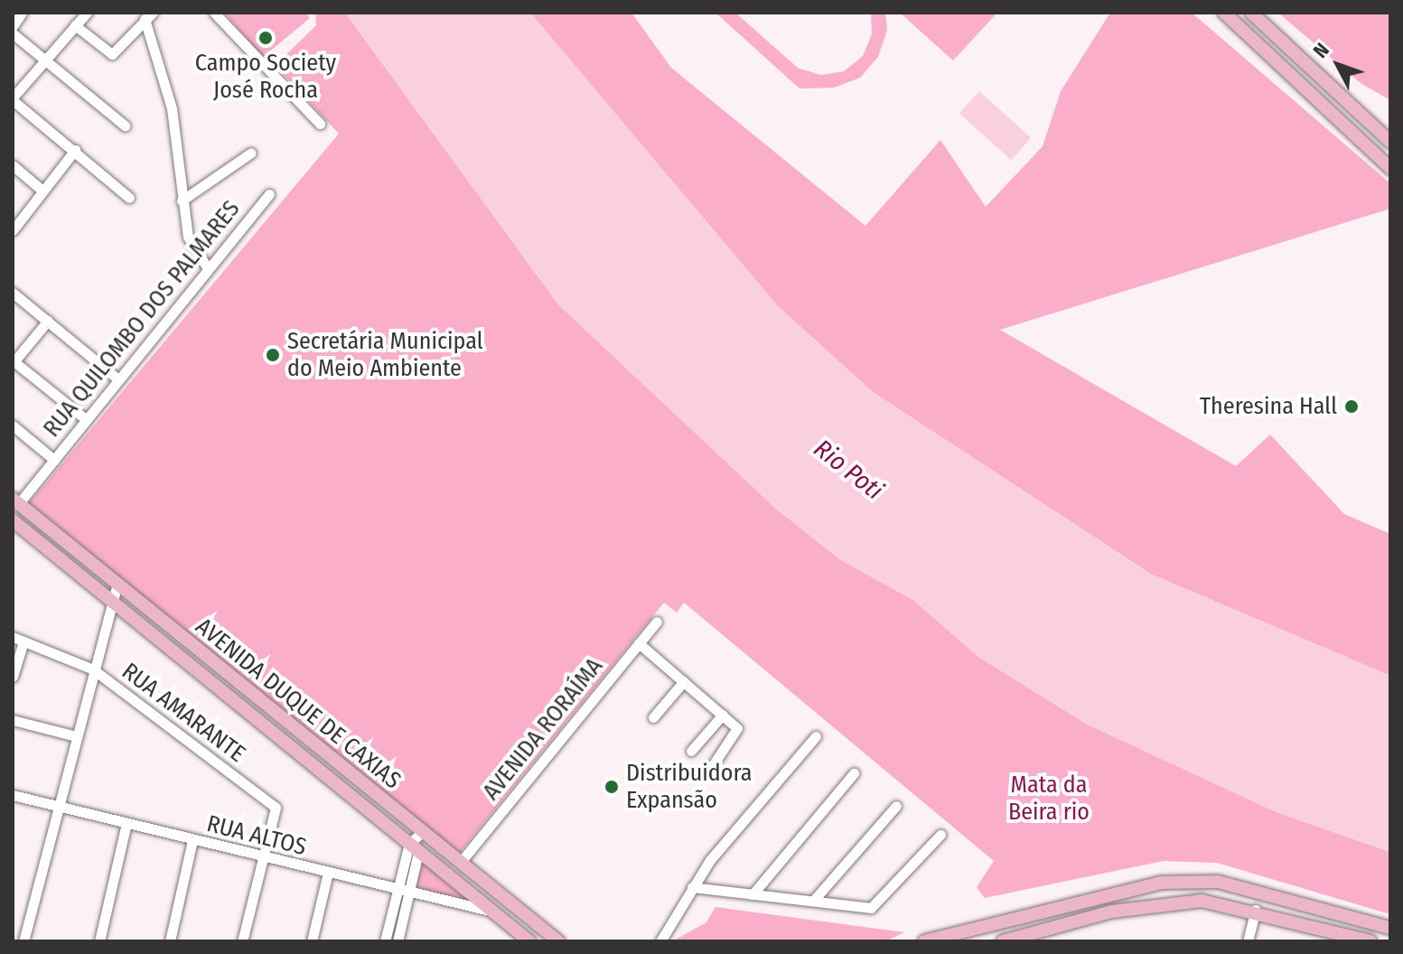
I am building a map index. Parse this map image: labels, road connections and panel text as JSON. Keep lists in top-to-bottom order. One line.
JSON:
{"streets":{"main road":["AVENIDA DUQUE DE CAXIAS"],"street":["RUA QUILOMBO DOS PALMARES","RUA AMARANTE","AVENIDA RORAÍMA","RUA ALTOS"]},"crossings":[["RUA QUILOMBO DOS PALMARES","AVENIDA DUQUE DE CAXIAS"],["AVENIDA DUQUE DE CAXIAS","AVENIDA RORAÍMA"],["AVENIDA DUQUE DE CAXIAS","RUA ALTOS"],["RUA AMARANTE","RUA ALTOS"]],"water":["Rio Poti"],"parks":["Mata da Beira rio"],"places":["Campo Society José Rocha","Secretária Municipal do Meio Ambiente","Theresina Hall","Distribuidora Expansão"],"north":"top left"}
